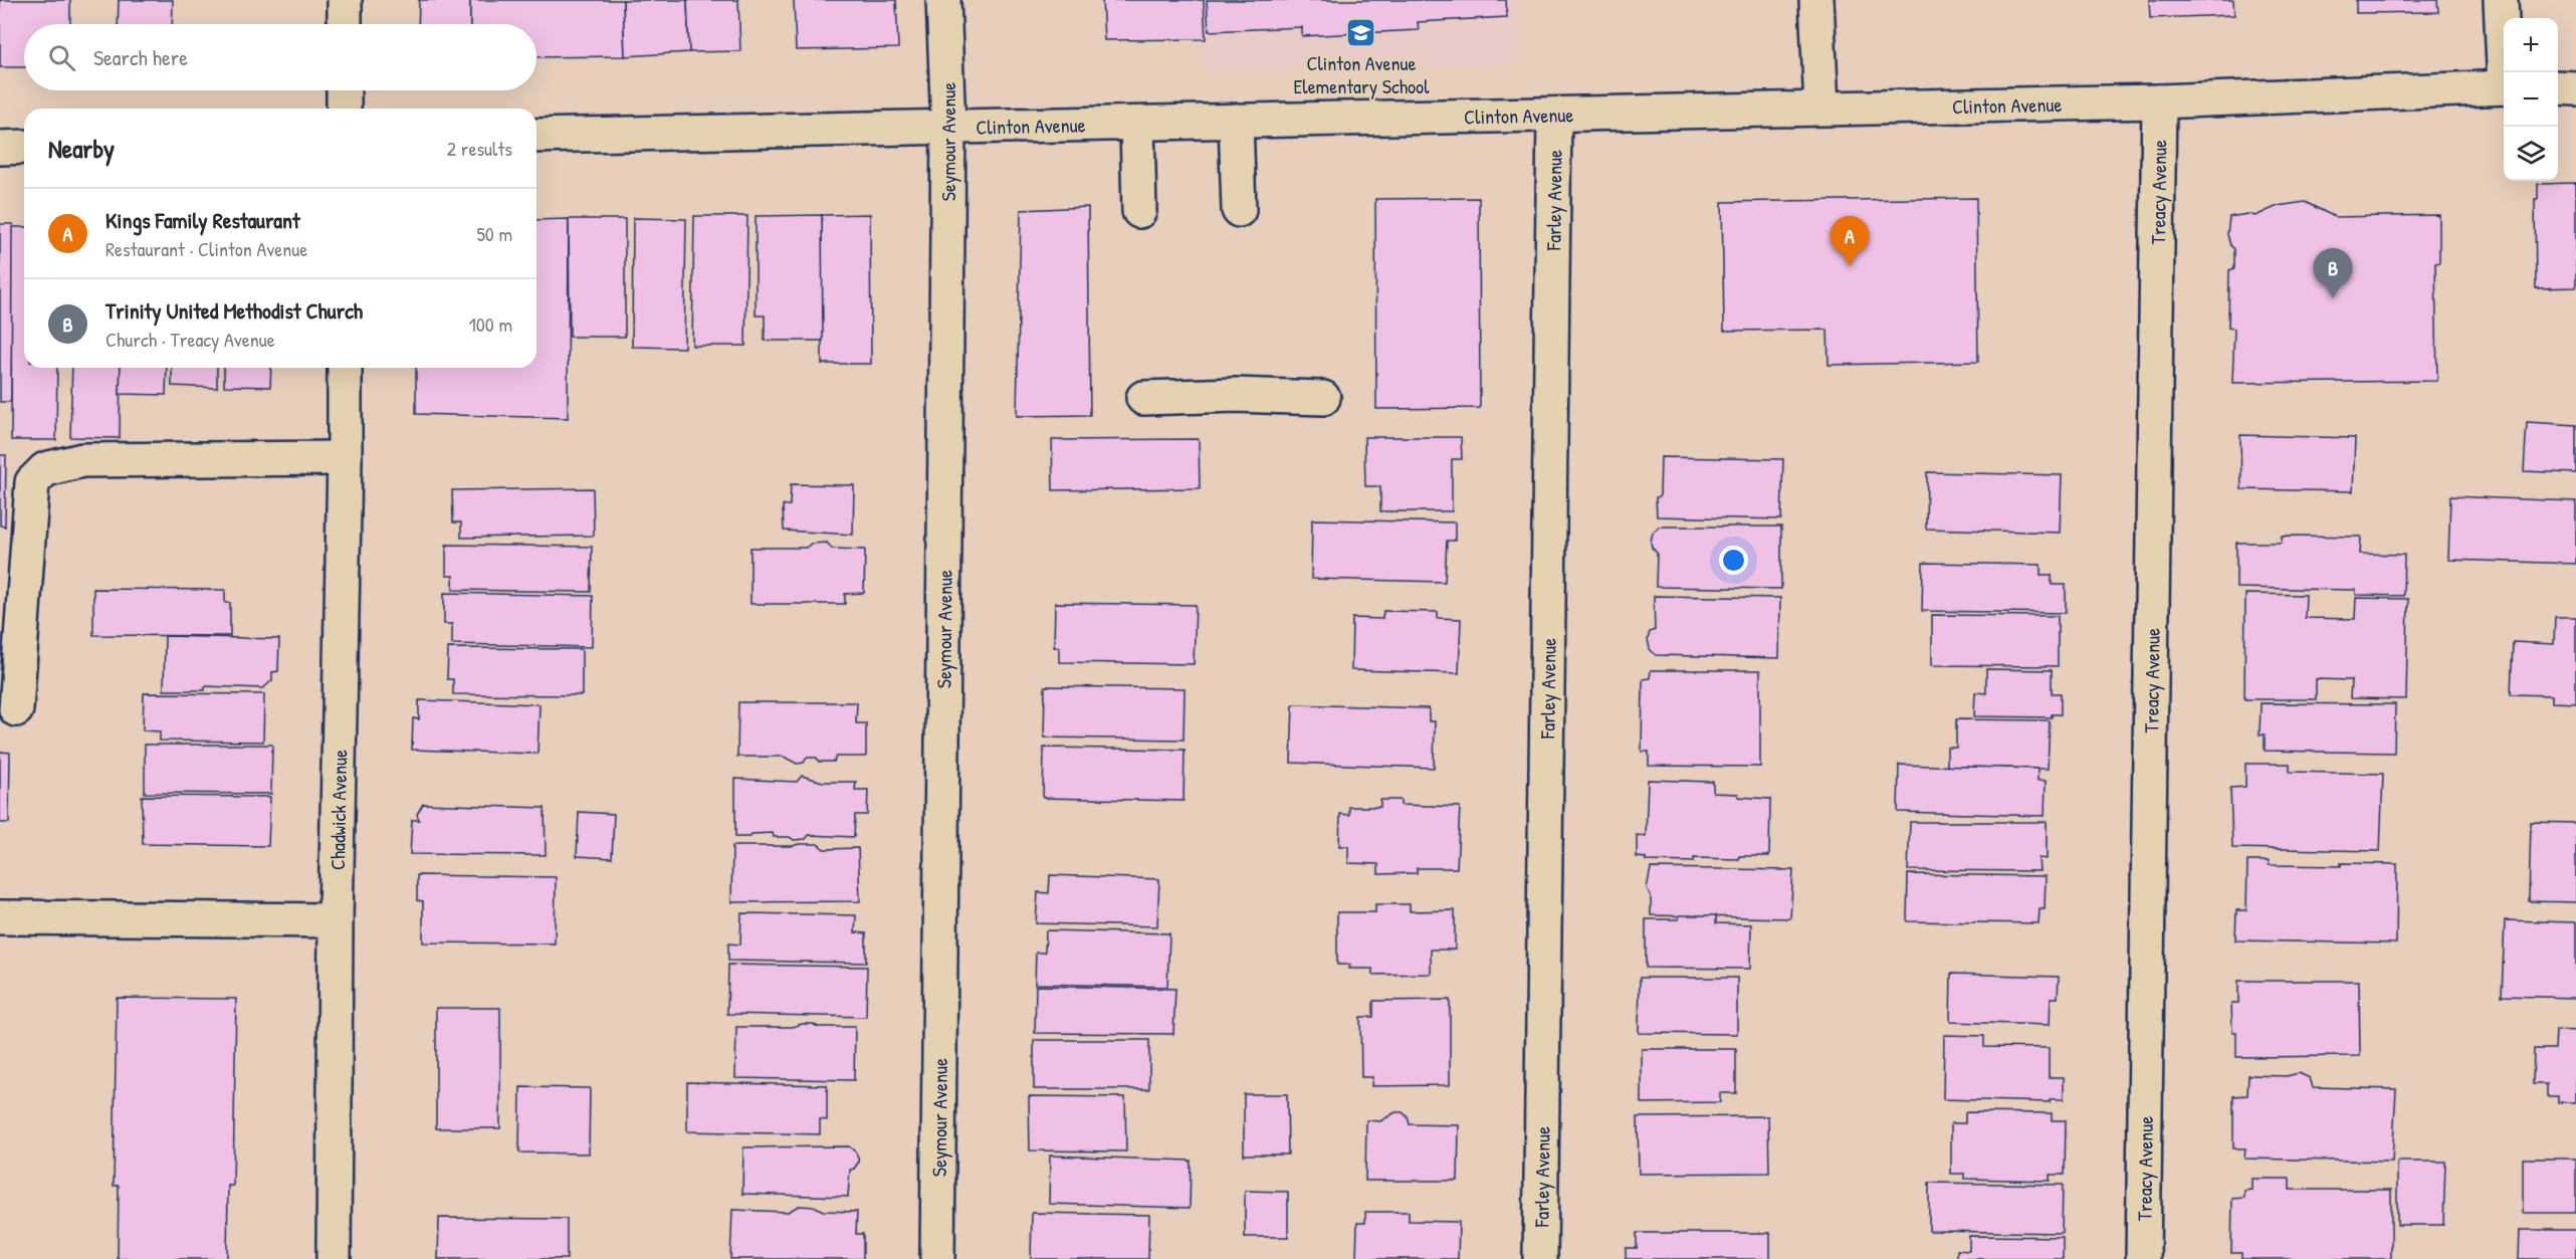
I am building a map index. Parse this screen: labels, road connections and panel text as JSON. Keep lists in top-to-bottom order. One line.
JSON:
{"streets":{"street":["Clinton Avenue","Seymour Avenue","Treacy Avenue","Farley Avenue","Chadwick Avenue"]},"crossings":[["Clinton Avenue","Seymour Avenue"],["Clinton Avenue","Treacy Avenue"],["Clinton Avenue","Farley Avenue"]],"places":{"school or university":["Clinton Avenue Elementary School"]},"page":{"map_buttons":["+","−"],"search":"Search here","heading":["Nearby","2 results"],"list":[{"mark":"A","name":"Kings Family Restaurant","note":"Restaurant · Clinton Avenue","value":"50 m"},{"mark":"B","name":"Trinity United Methodist Church","note":"Church · Treacy Avenue","value":"100 m"}],"pins":["A","B"]}}
